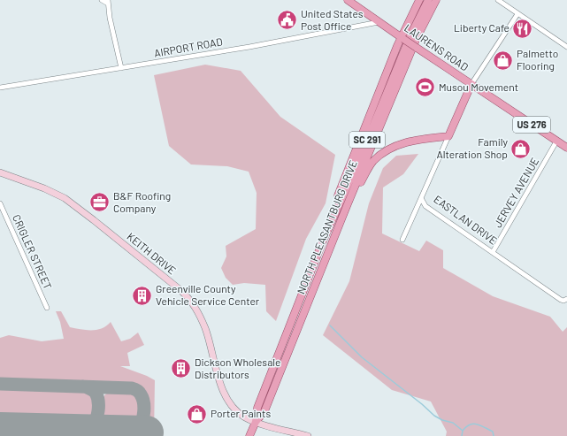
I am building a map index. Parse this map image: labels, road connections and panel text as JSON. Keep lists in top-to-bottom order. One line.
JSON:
{"streets":{"main road":["LAURENS ROAD","US 276","SC 291","EASTLAN DRIVE","NORTH PLEASANTBURG DRIVE"],"street":["AIRPORT ROAD","JERVEY AVENUE","CRIGLER STREET","KEITH DRIVE"]},"crossings":[["AIRPORT ROAD","LAURENS ROAD"],["LAURENS ROAD","SC 291"],["LAURENS ROAD","JERVEY AVENUE"],["LAURENS ROAD","EASTLAN DRIVE"],["LAURENS ROAD","NORTH PLEASANTBURG DRIVE"],["SC 291","NORTH PLEASANTBURG DRIVE"],["JERVEY AVENUE","EASTLAN DRIVE"],["NORTH PLEASANTBURG DRIVE","KEITH DRIVE"]],"places":{"public building":["United States Post Office"],"restaurant":["Liberty Cafe"],"shop":["Palmetto Flooring","Family Alteration Shop","Porter Paints"],"sports":["Musou Movement"],"office":["B&F Roofing Company"],"building":["Greenville County Vehicle Service Center","Dickson Wholesale Distributors"]}}
